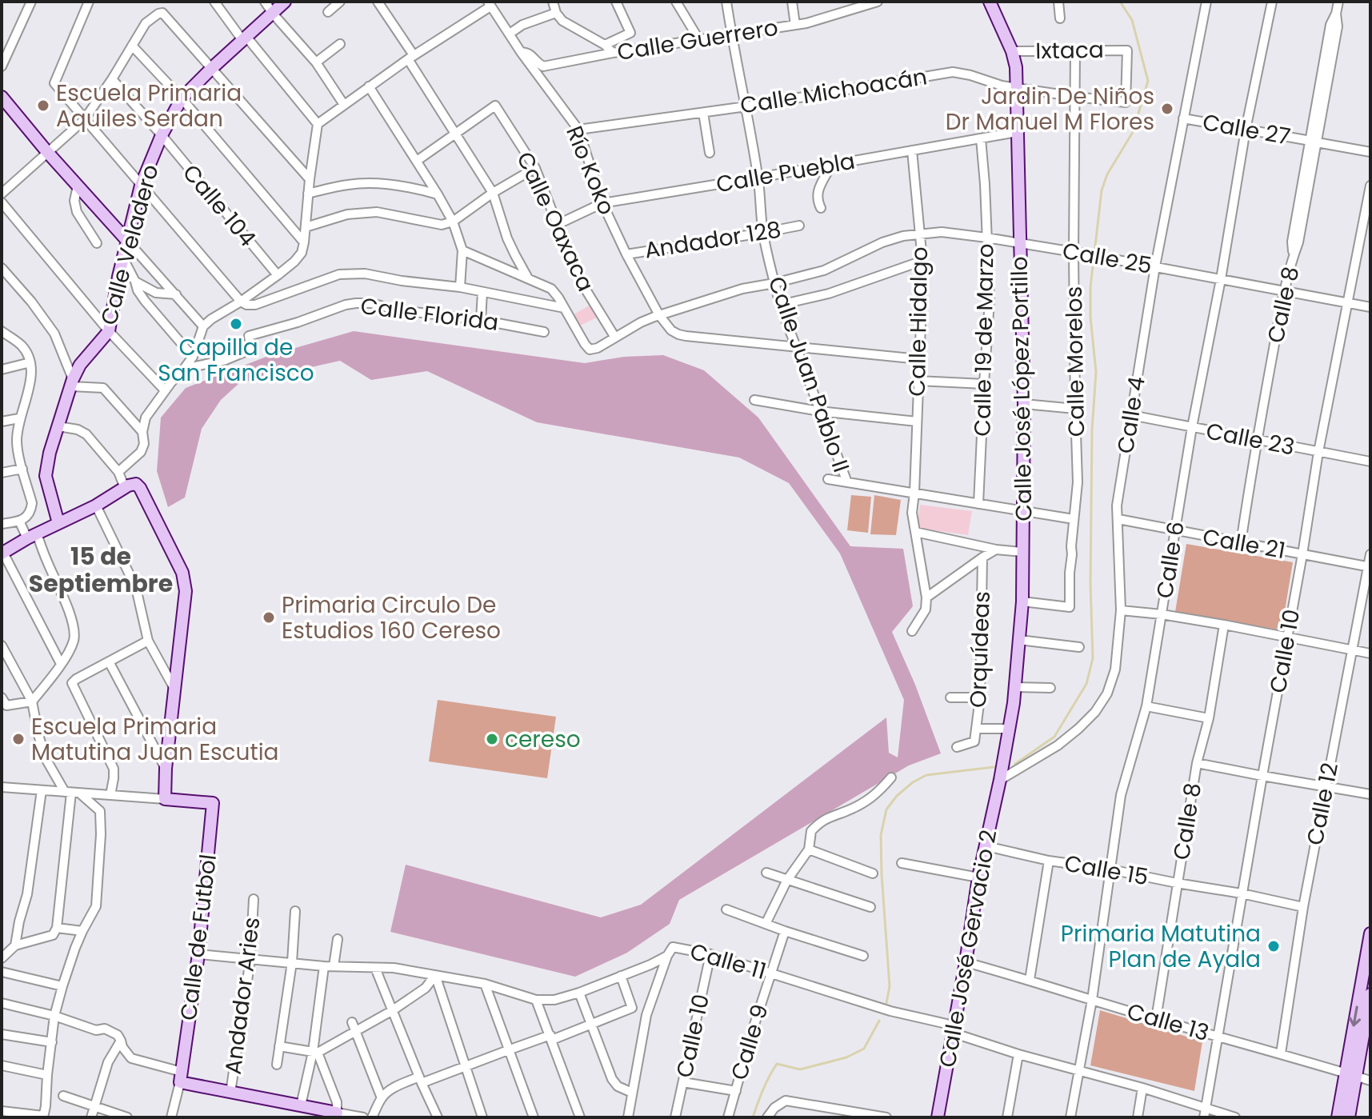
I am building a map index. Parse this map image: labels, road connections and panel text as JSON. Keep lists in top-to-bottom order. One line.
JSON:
{"streets":{"main road":["Calle Veladero","Calle José López Portillo","Calle de Futbol","Calle José Gervacio 2"],"street":["Calle Guerrero","Ixtaca","Calle Michoacán","Calle 27","Río Koko","Calle Puebla","Calle 104","Calle Oaxaca","Andador 128","Calle 25","Calle 8","Calle Florida","Calle Hidalgo","Calle 19 de Marzo","Calle Morelos","Calle Juan Pablo II","Calle 4","Calle 23","Calle 21","Calle 6","Orquídeas","Calle 10","Calle 12","Calle 15","Calle 11","Andador Aries","Calle 13","Calle 9"]},"crossings":[["Calle Guerrero","Río Koko"],["Calle Guerrero","Calle Juan Pablo II"],["Ixtaca","Calle Michoacán"],["Ixtaca","Calle Morelos"],["Ixtaca","Calle José López Portillo"],["Calle Michoacán","Río Koko"],["Calle Michoacán","Calle Morelos"],["Calle Michoacán","Calle Juan Pablo II"],["Calle Michoacán","Calle José López Portillo"],["Calle 27","Calle 8"],["Calle 27","Calle 4"],["Calle 27","Calle 6"],["Río Koko","Calle Puebla"],["Río Koko","Andador 128"],["Río Koko","Calle 25"],["Calle Puebla","Calle Oaxaca"],["Calle Puebla","Calle Hidalgo"],["Calle Puebla","Calle 19 de Marzo"],["Calle Puebla","Calle Juan Pablo II"],["Calle Puebla","Calle José López Portillo"],["Calle 104","Calle Veladero"],["Calle Oaxaca","Calle 25"],["Andador 128","Calle Juan Pablo II"],["Calle 25","Calle 8"],["Calle 25","Calle Hidalgo"],["Calle 25","Calle 19 de Marzo"],["Calle 25","Calle Morelos"],["Calle 25","Calle Juan Pablo II"],["Calle 25","Calle José López Portillo"],["Calle 25","Calle 4"],["Calle 25","Calle 6"],["Calle 25","Calle 10"],["Calle 8","Calle 23"],["Calle 8","Calle 21"],["Calle 8","Calle 15"],["Calle 8","Calle 13"],["Calle Hidalgo","Orquídeas"],["Calle Morelos","Calle José López Portillo"],["Calle José López Portillo","Calle 4"],["Calle José López Portillo","Calle José Gervacio 2"],["Calle 4","Calle 23"],["Calle 4","Calle 21"],["Calle 4","Calle José Gervacio 2"],["Calle 23","Calle 6"],["Calle 23","Calle 10"],["Calle 21","Calle 6"],["Calle 21","Calle 10"],["Calle 21","Calle 12"],["Calle 6","Calle 15"],["Calle 6","Calle 11"],["Calle 6","Calle 13"],["Calle 10","Calle 15"],["Calle 10","Calle 11"],["Calle 10","Calle 13"],["Calle 12","Calle 15"],["Calle 12","Calle 13"],["Calle 15","Calle José Gervacio 2"],["Calle José Gervacio 2","Calle 11"],["Calle José Gervacio 2","Calle 13"],["Calle 11","Calle 9"]],"districts":["15 de Septiembre"],"places":["Escuela Primaria Aquiles Serdan","Jardin De Niños Dr Manuel M Flores","Capilla de San Francisco","Primaria Circulo De Estudios 160 Cereso","Escuela Primaria Matutina Juan Escutia","cereso","Primaria Matutina Plan de Ayala"]}
